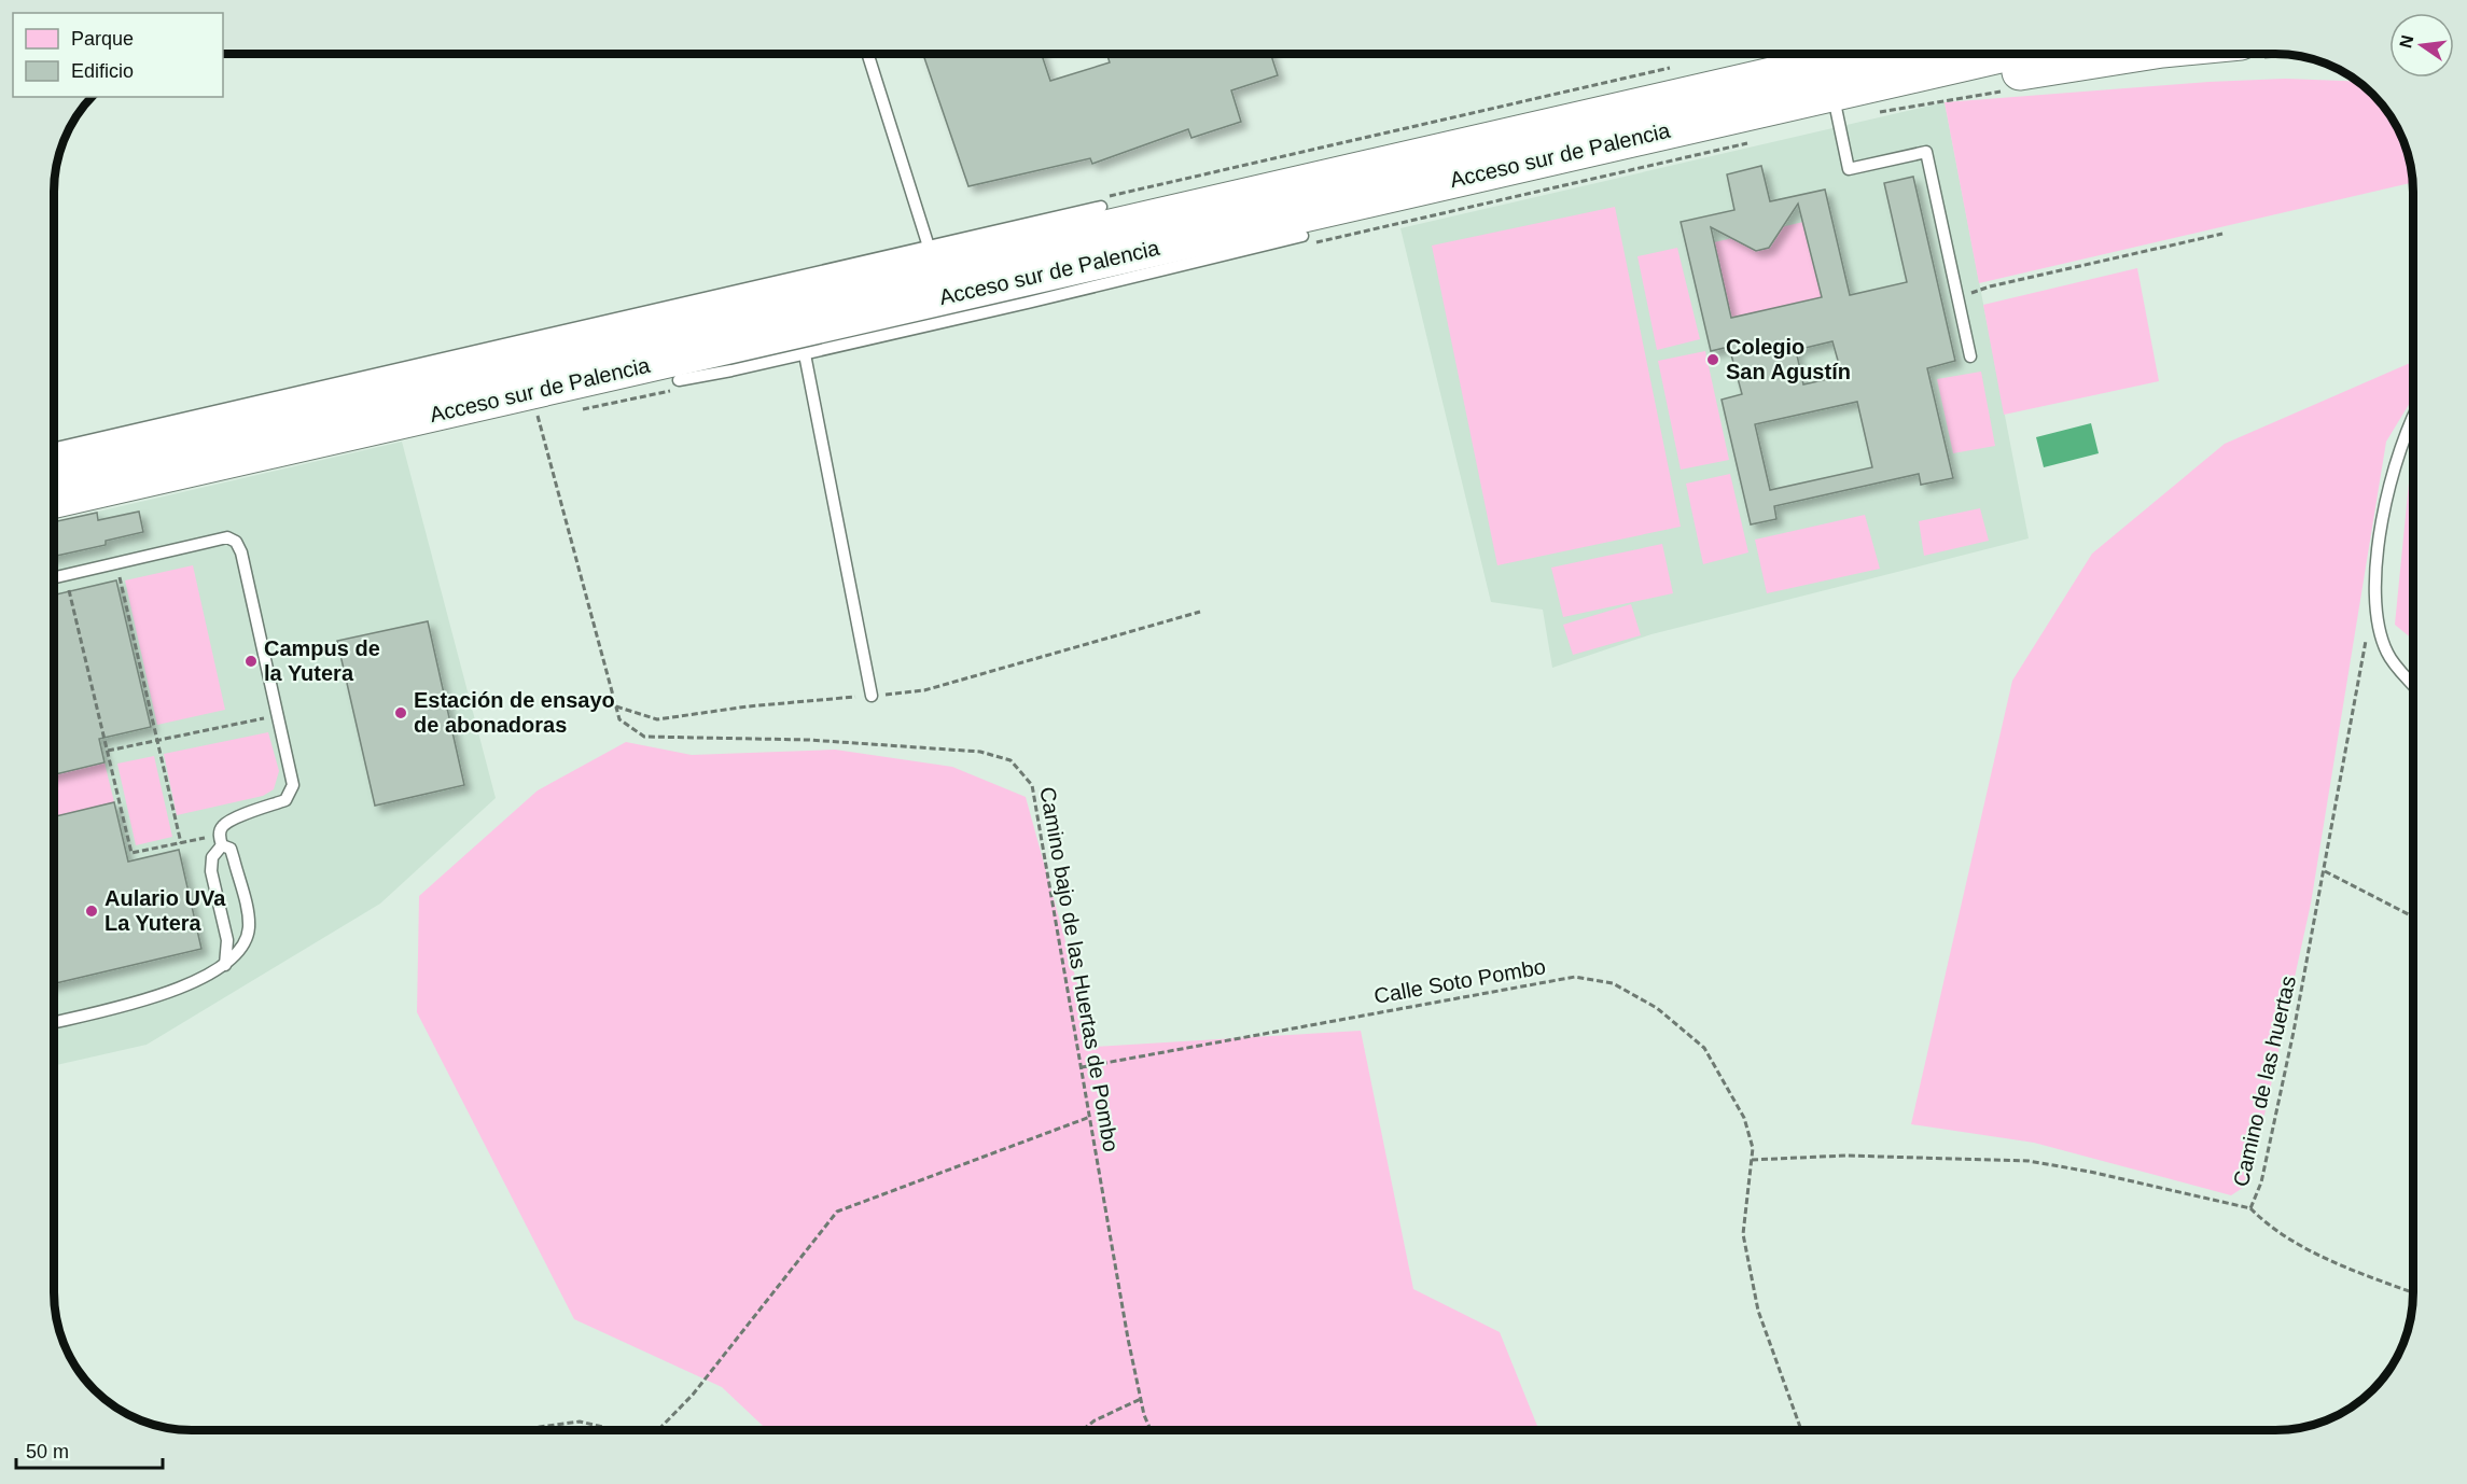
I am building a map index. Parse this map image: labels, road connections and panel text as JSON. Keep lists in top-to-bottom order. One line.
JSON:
{"streets":{"highway":["Acceso sur de Palencia"],"path":["Camino bajo de las Huertas de Pombo","Calle Soto Pombo","Camino de las huertas"]},"crossings":[["Camino bajo de las Huertas de Pombo","Calle Soto Pombo"],["Calle Soto Pombo","Camino de las huertas"]],"places":["Colegio San Agustín","Campus de la Yutera","Estación de ensayo de abonadoras","Aulario UVa La Yutera"],"legend":["Parque","Edificio"],"scale_bar":"50 m","north":"left"}
